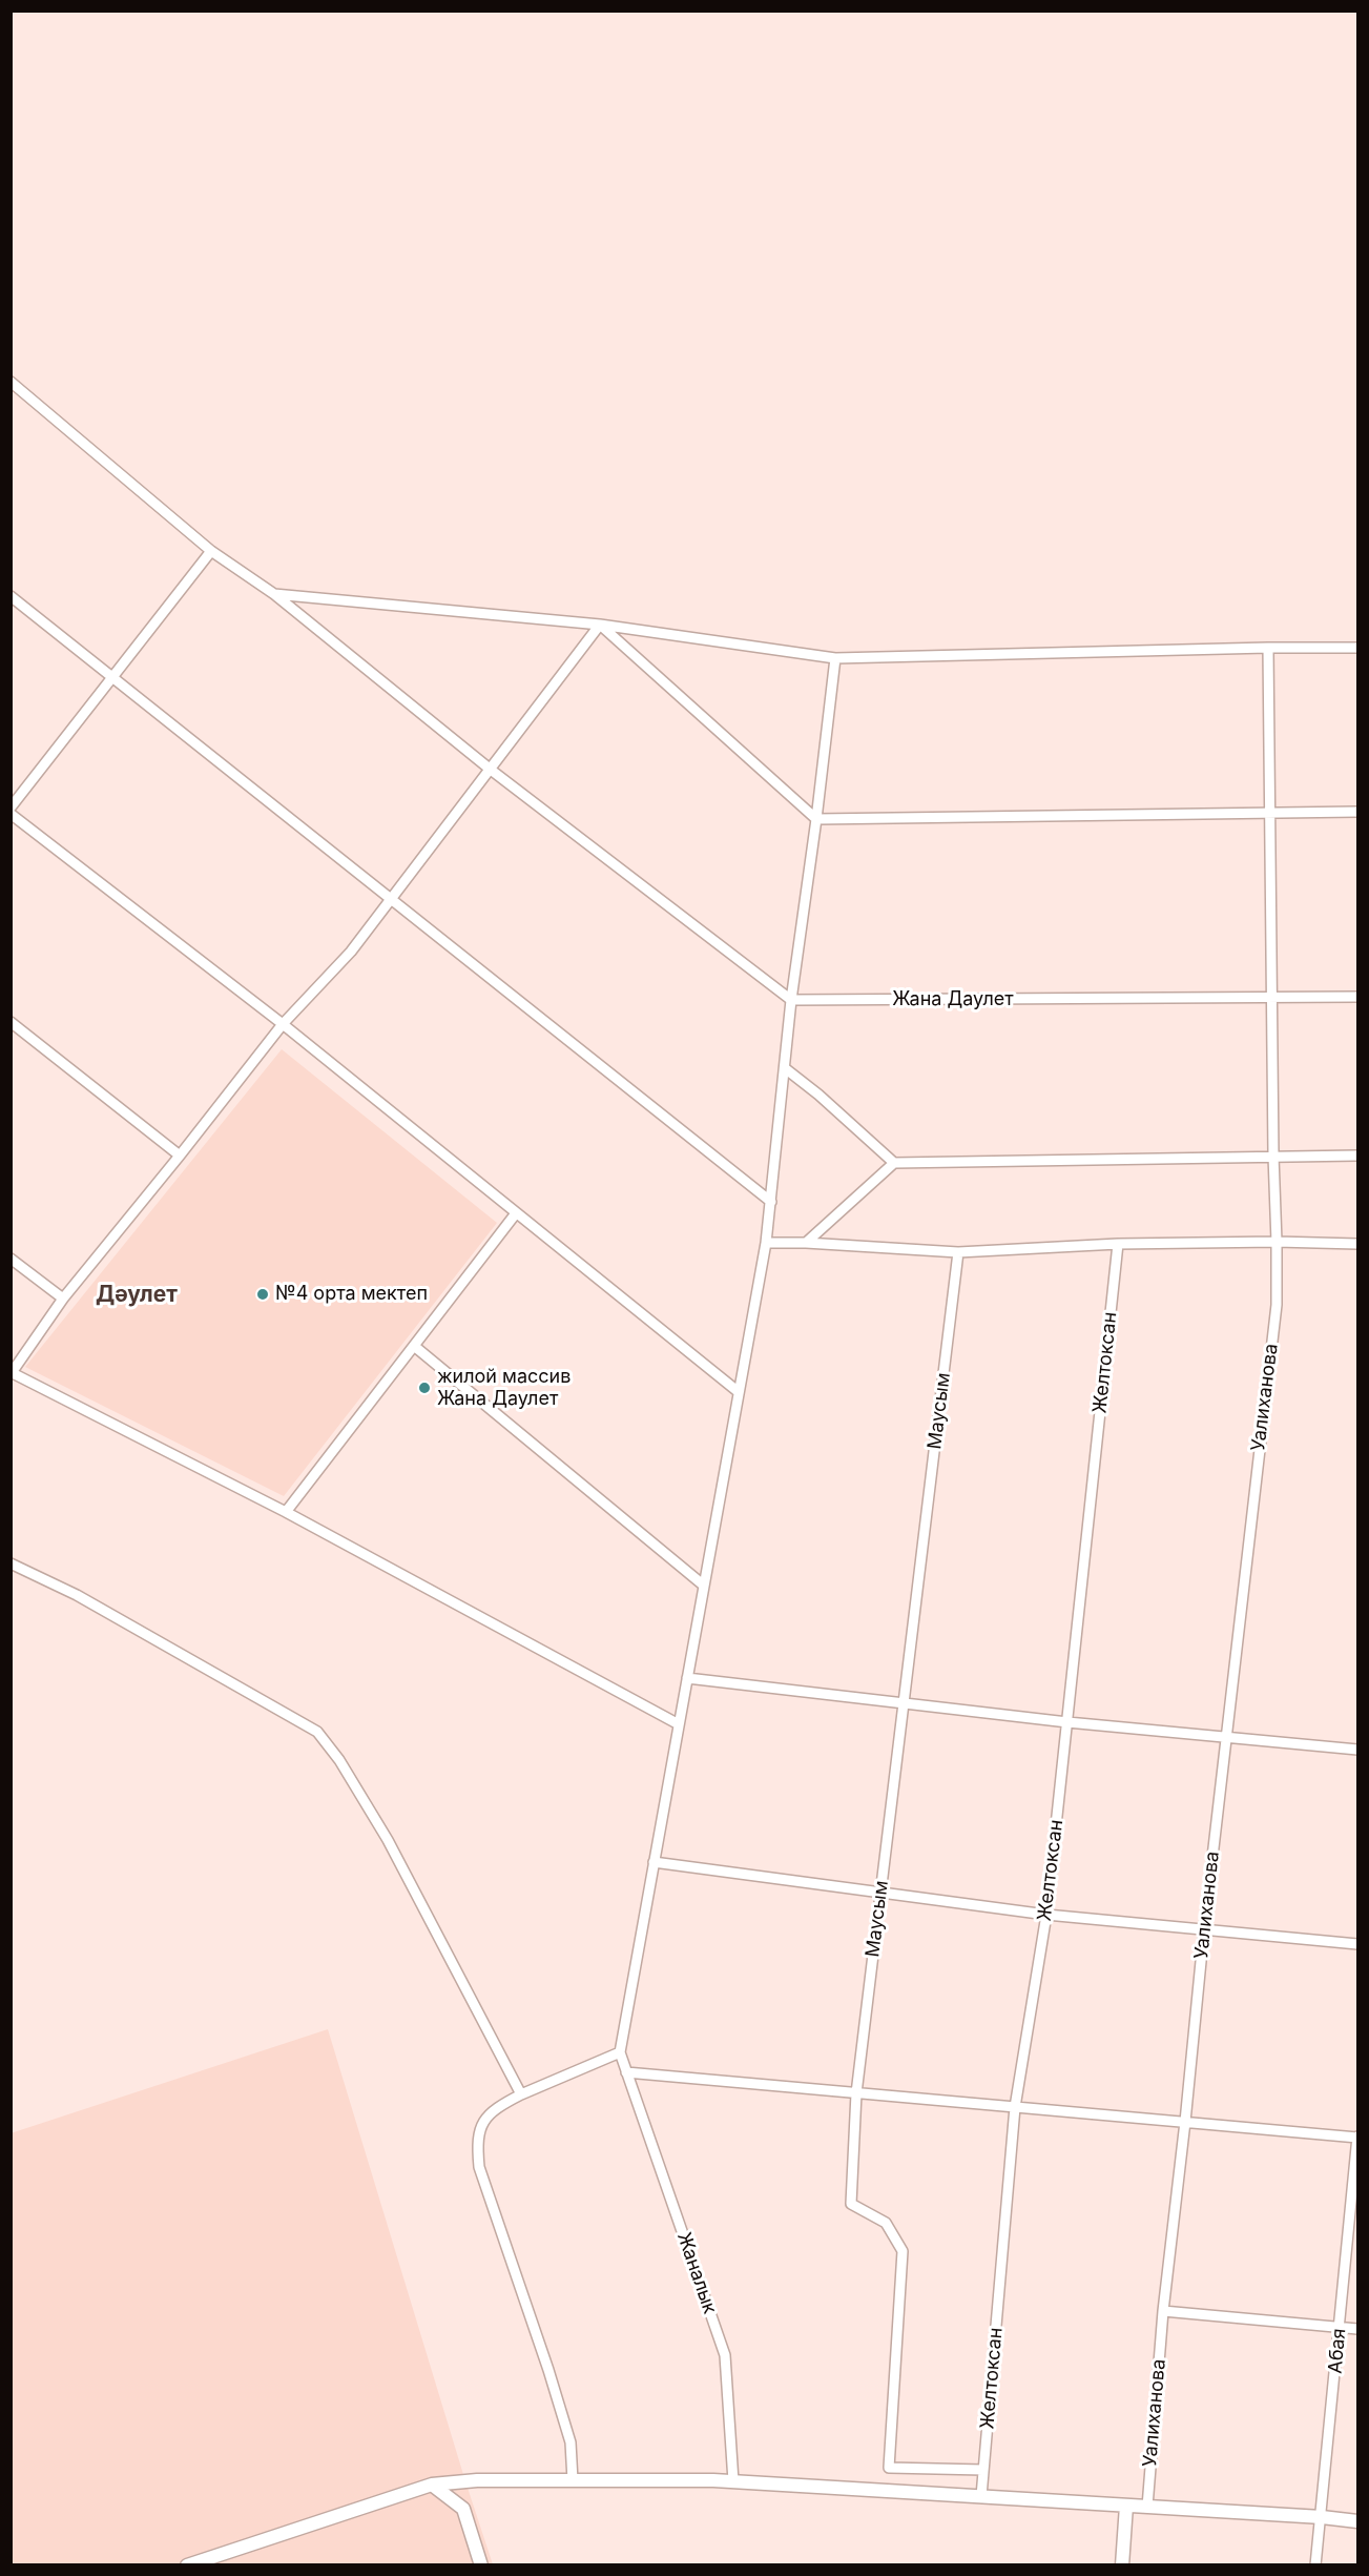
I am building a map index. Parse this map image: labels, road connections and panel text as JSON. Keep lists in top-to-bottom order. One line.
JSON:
{"streets":{"street":["Жана Даулет","Желтоксан","Уалиханова","Маусым","Жаналык","Абая"]},"crossings":[["Жана Даулет","Уалиханова"],["Желтоксан","Маусым"]],"districts":["Дәулет"],"places":["№4 орта мектеп","жилой массив Жана Даулет"]}
